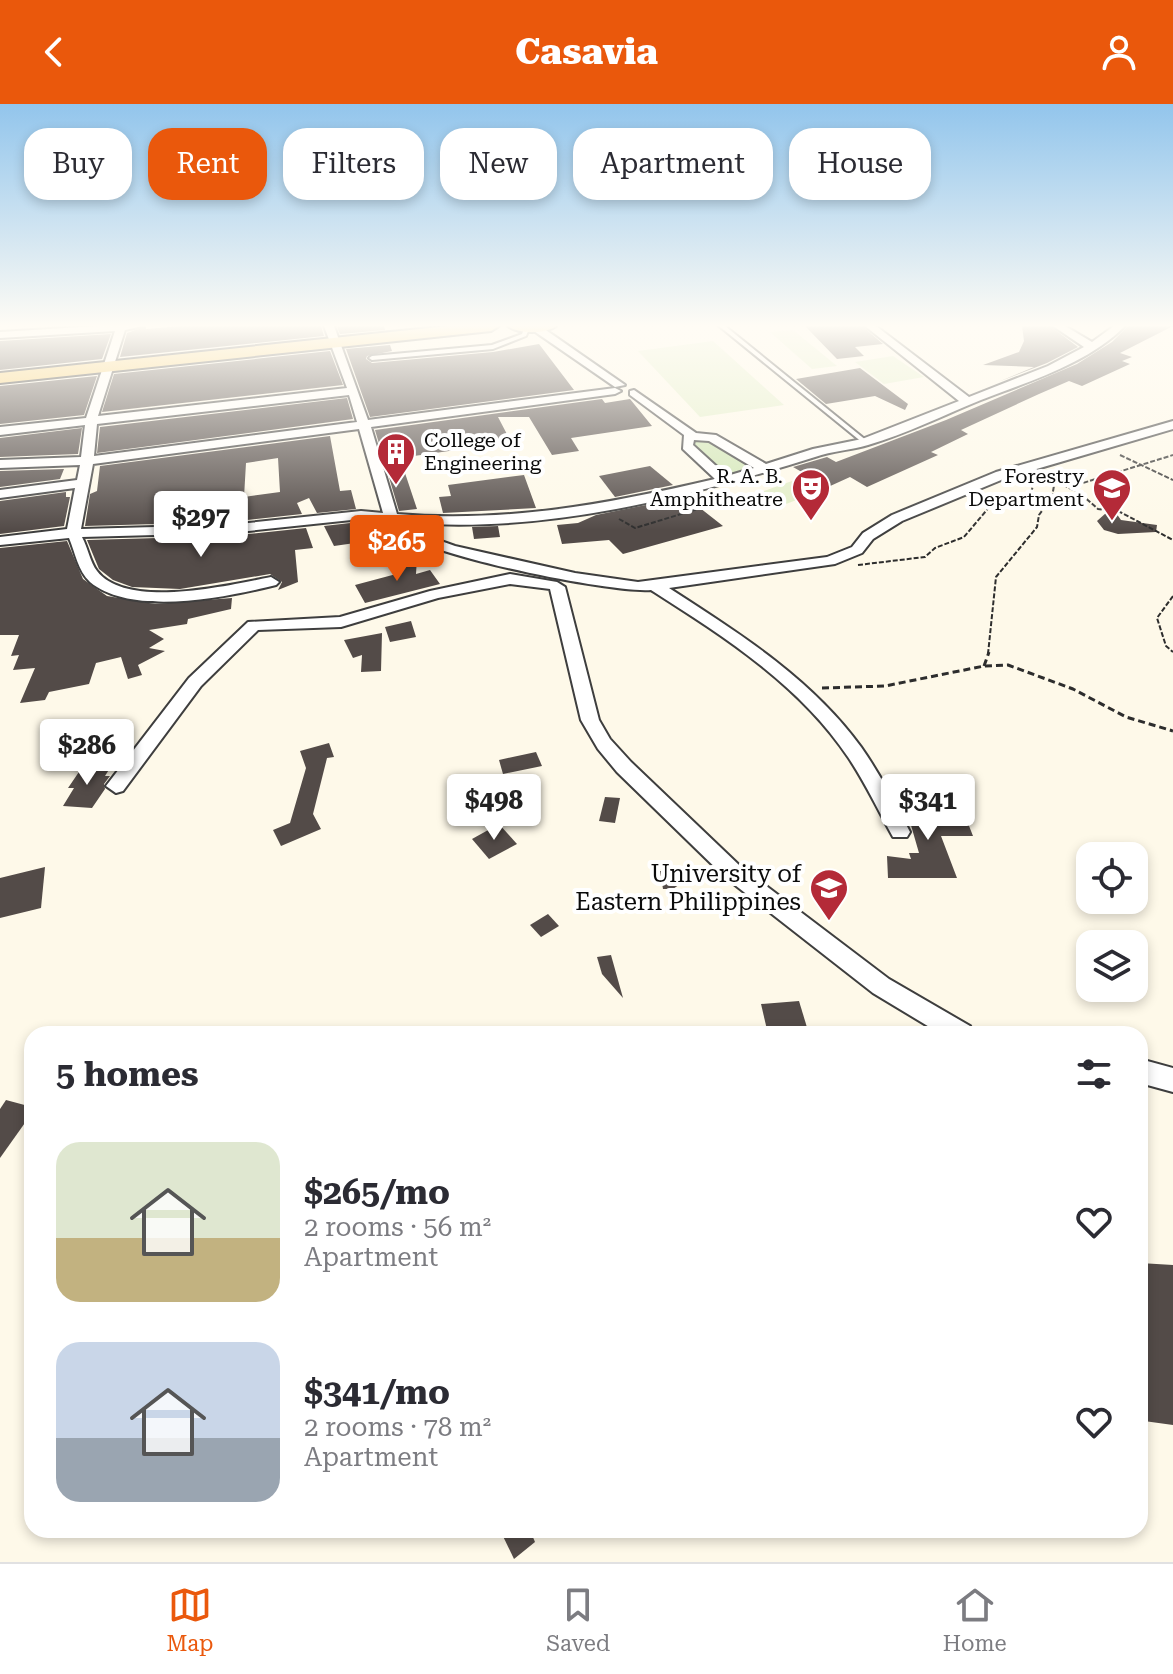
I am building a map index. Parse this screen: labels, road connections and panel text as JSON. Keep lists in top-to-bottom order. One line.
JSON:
{"places":{"building":["College of Engineering"],"theatre":["R. A. B. Amphitheatre"],"school or university":["Forestry Department","University of Eastern Philippines"]},"page":{"header":"Casavia","chip":["Buy","Rent","Filters","New","Apartment","House"],"price":["$297","$265","$286","$498","$341"],"heading":"5 homes","list":[{"name":"$265/mo","note":"2 rooms · 56 m² · Apartment"},{"name":"$341/mo","note":"2 rooms · 78 m² · Apartment"}],"tabs":["Map","Saved","Home"]}}
